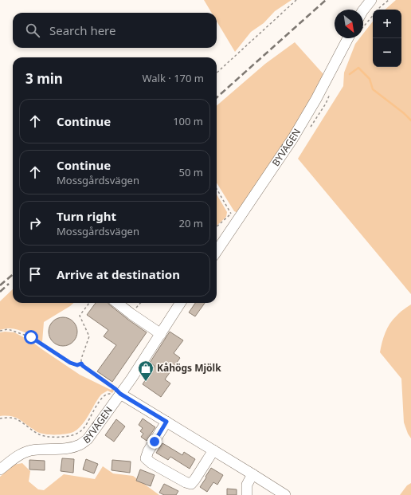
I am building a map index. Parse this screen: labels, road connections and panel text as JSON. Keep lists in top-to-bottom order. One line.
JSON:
{"streets":{"street":["BYVÄGEN"]},"places":{"shop":["Kåhögs Mjölk"]},"north":"bottom right","page":{"map_buttons":["+","−"],"search":"Search here","heading":["3 min","Walk · 170 m"],"list":[["Continue","100 m"],["Continue","Mossgårdsvägen","50 m"],["Turn right","Mossgårdsvägen","20 m"],"Arrive at destination"]}}
